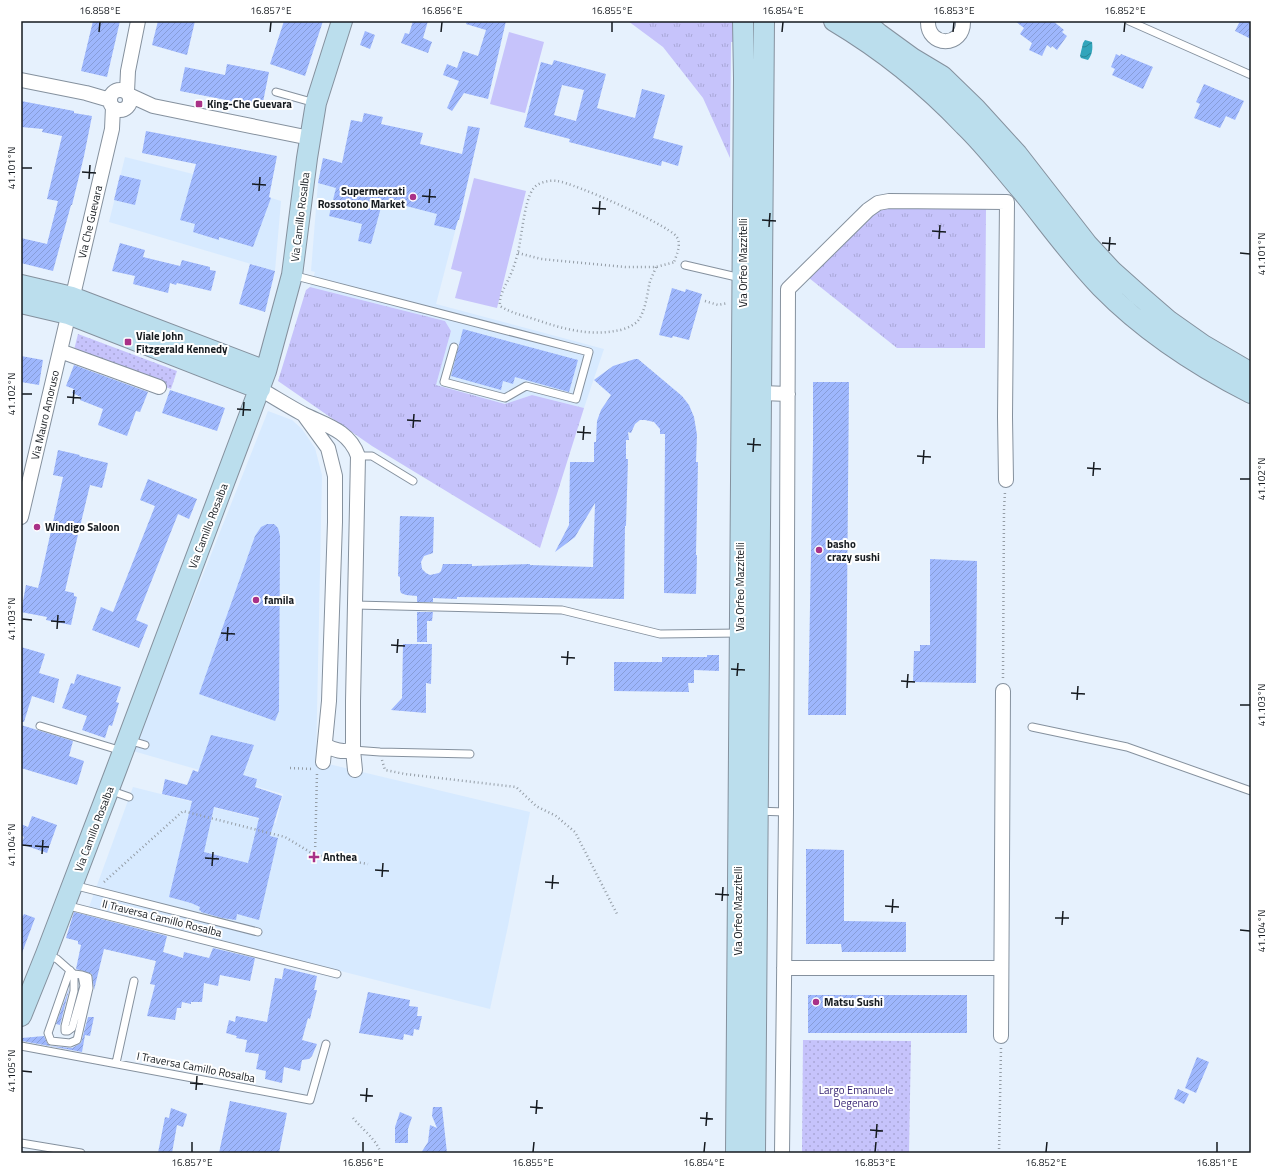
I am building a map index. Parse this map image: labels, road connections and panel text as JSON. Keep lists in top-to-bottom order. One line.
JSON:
{"streets":{"main road":["Via Camillo Rosalba","Via Orfeo Mazzitelli"],"street":["Via Che Guevara","Via Mauro Amoruso"],"lane":["II Traversa Camillo Rosalba","I Traversa Camillo Rosalba"]},"crossings":[["Via Camillo Rosalba","II Traversa Camillo Rosalba"],["Via Che Guevara","Via Mauro Amoruso"]],"parks":["Largo Emanuele Degenaro"],"places":{"transit":["King-Che Guevara","Viale John Fitzgerald Kennedy"],"other":["Supermercati Rossotono Market","Windigo Saloon","basho crazy sushi","famila","Matsu Sushi"],"health":["Anthea"]},"coordinates":["16.858°E","16.857°E","16.856°E","16.855°E","16.854°E","16.853°E","16.852°E","41.101°N","41.102°N","41.103°N","41.104°N","41.105°N","16.851°E"]}
